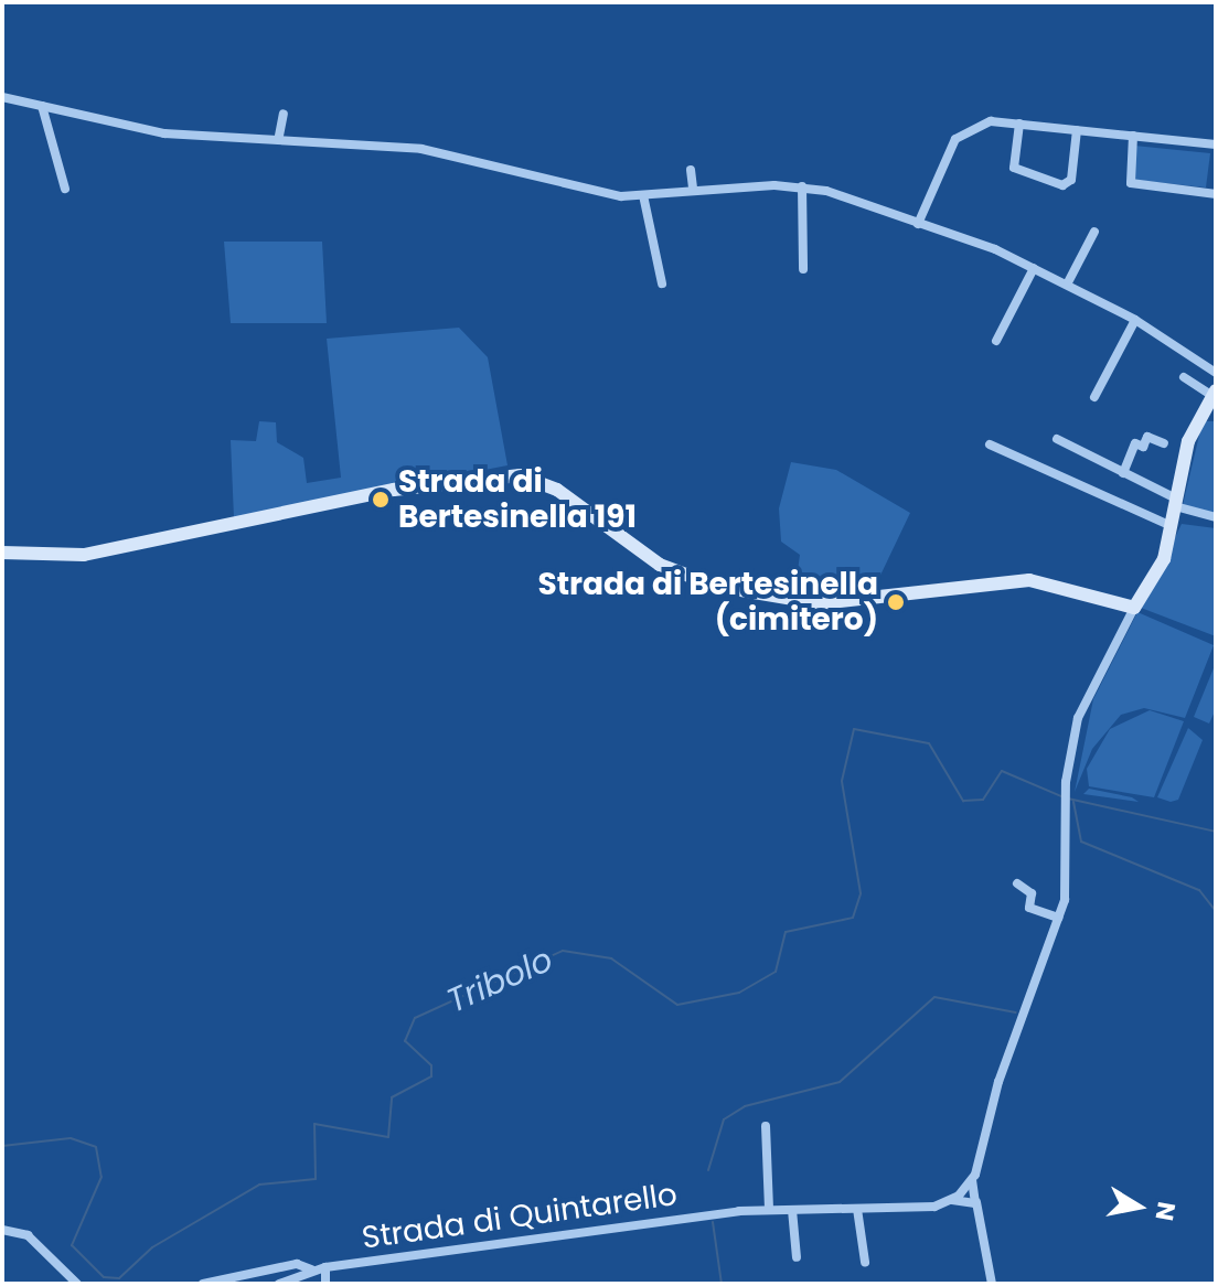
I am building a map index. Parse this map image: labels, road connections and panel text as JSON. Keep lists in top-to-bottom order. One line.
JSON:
{"streets":{"street":["Strada di Quintarello"]},"water":["Tribolo"],"places":["Strada di Bertesinella 191","Strada di Bertesinella (cimitero)"],"north":"right"}
